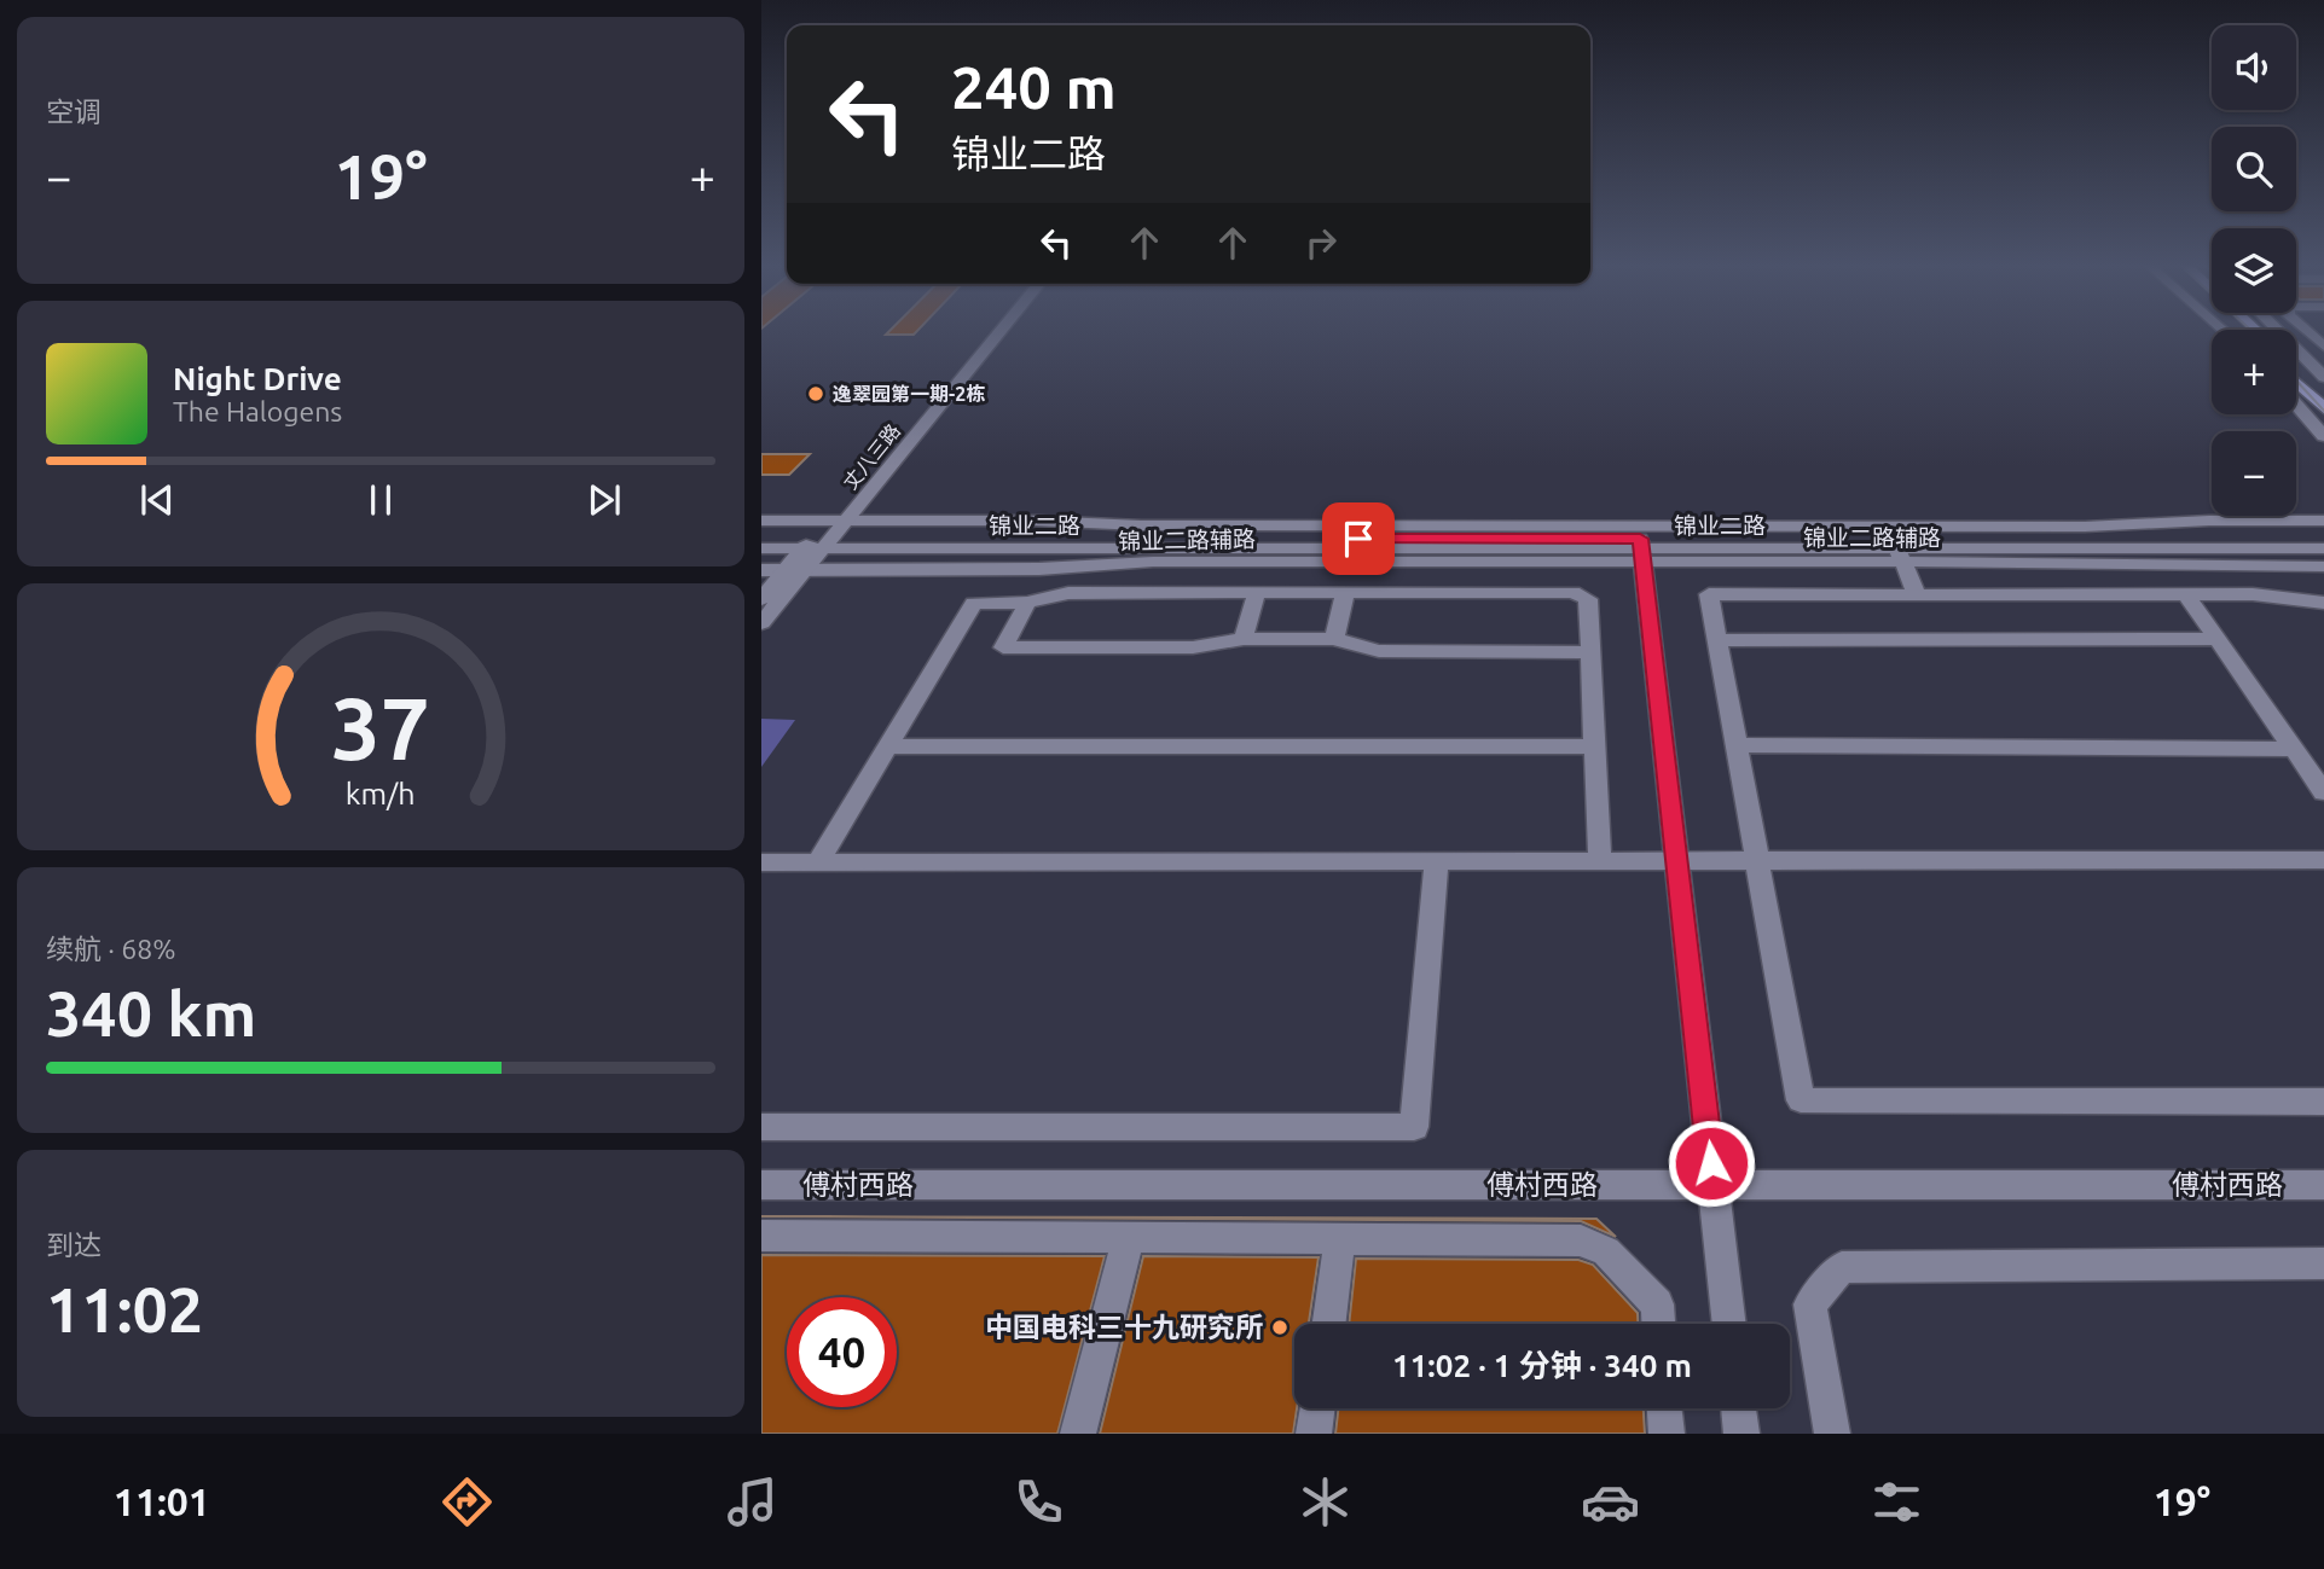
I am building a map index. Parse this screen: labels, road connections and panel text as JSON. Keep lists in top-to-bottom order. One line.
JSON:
{"streets":{"street":["丈八三路","锦业二路","锦业二路辅路","傅村西路"]},"crossings":[["丈八三路","锦业二路"],["丈八三路","锦业二路辅路"],["锦业二路","锦业二路辅路"]],"places":["逸翠园第一期-2栋","中国电科三十九研究所"],"page":{"tile":["空调",["续航 · 68%","340 km"],["到达","11:02"]],"map_buttons":["+","−"],"turn":["240 m","锦业二路"],"heat":["−","19°","+"],"song":["Night Drive","The Halogens"],"limit":"40","trip":"11:02 · 1 分钟 · 340 m","tabs":["11:01","19°"],"gauge":["37","km/h"]}}
